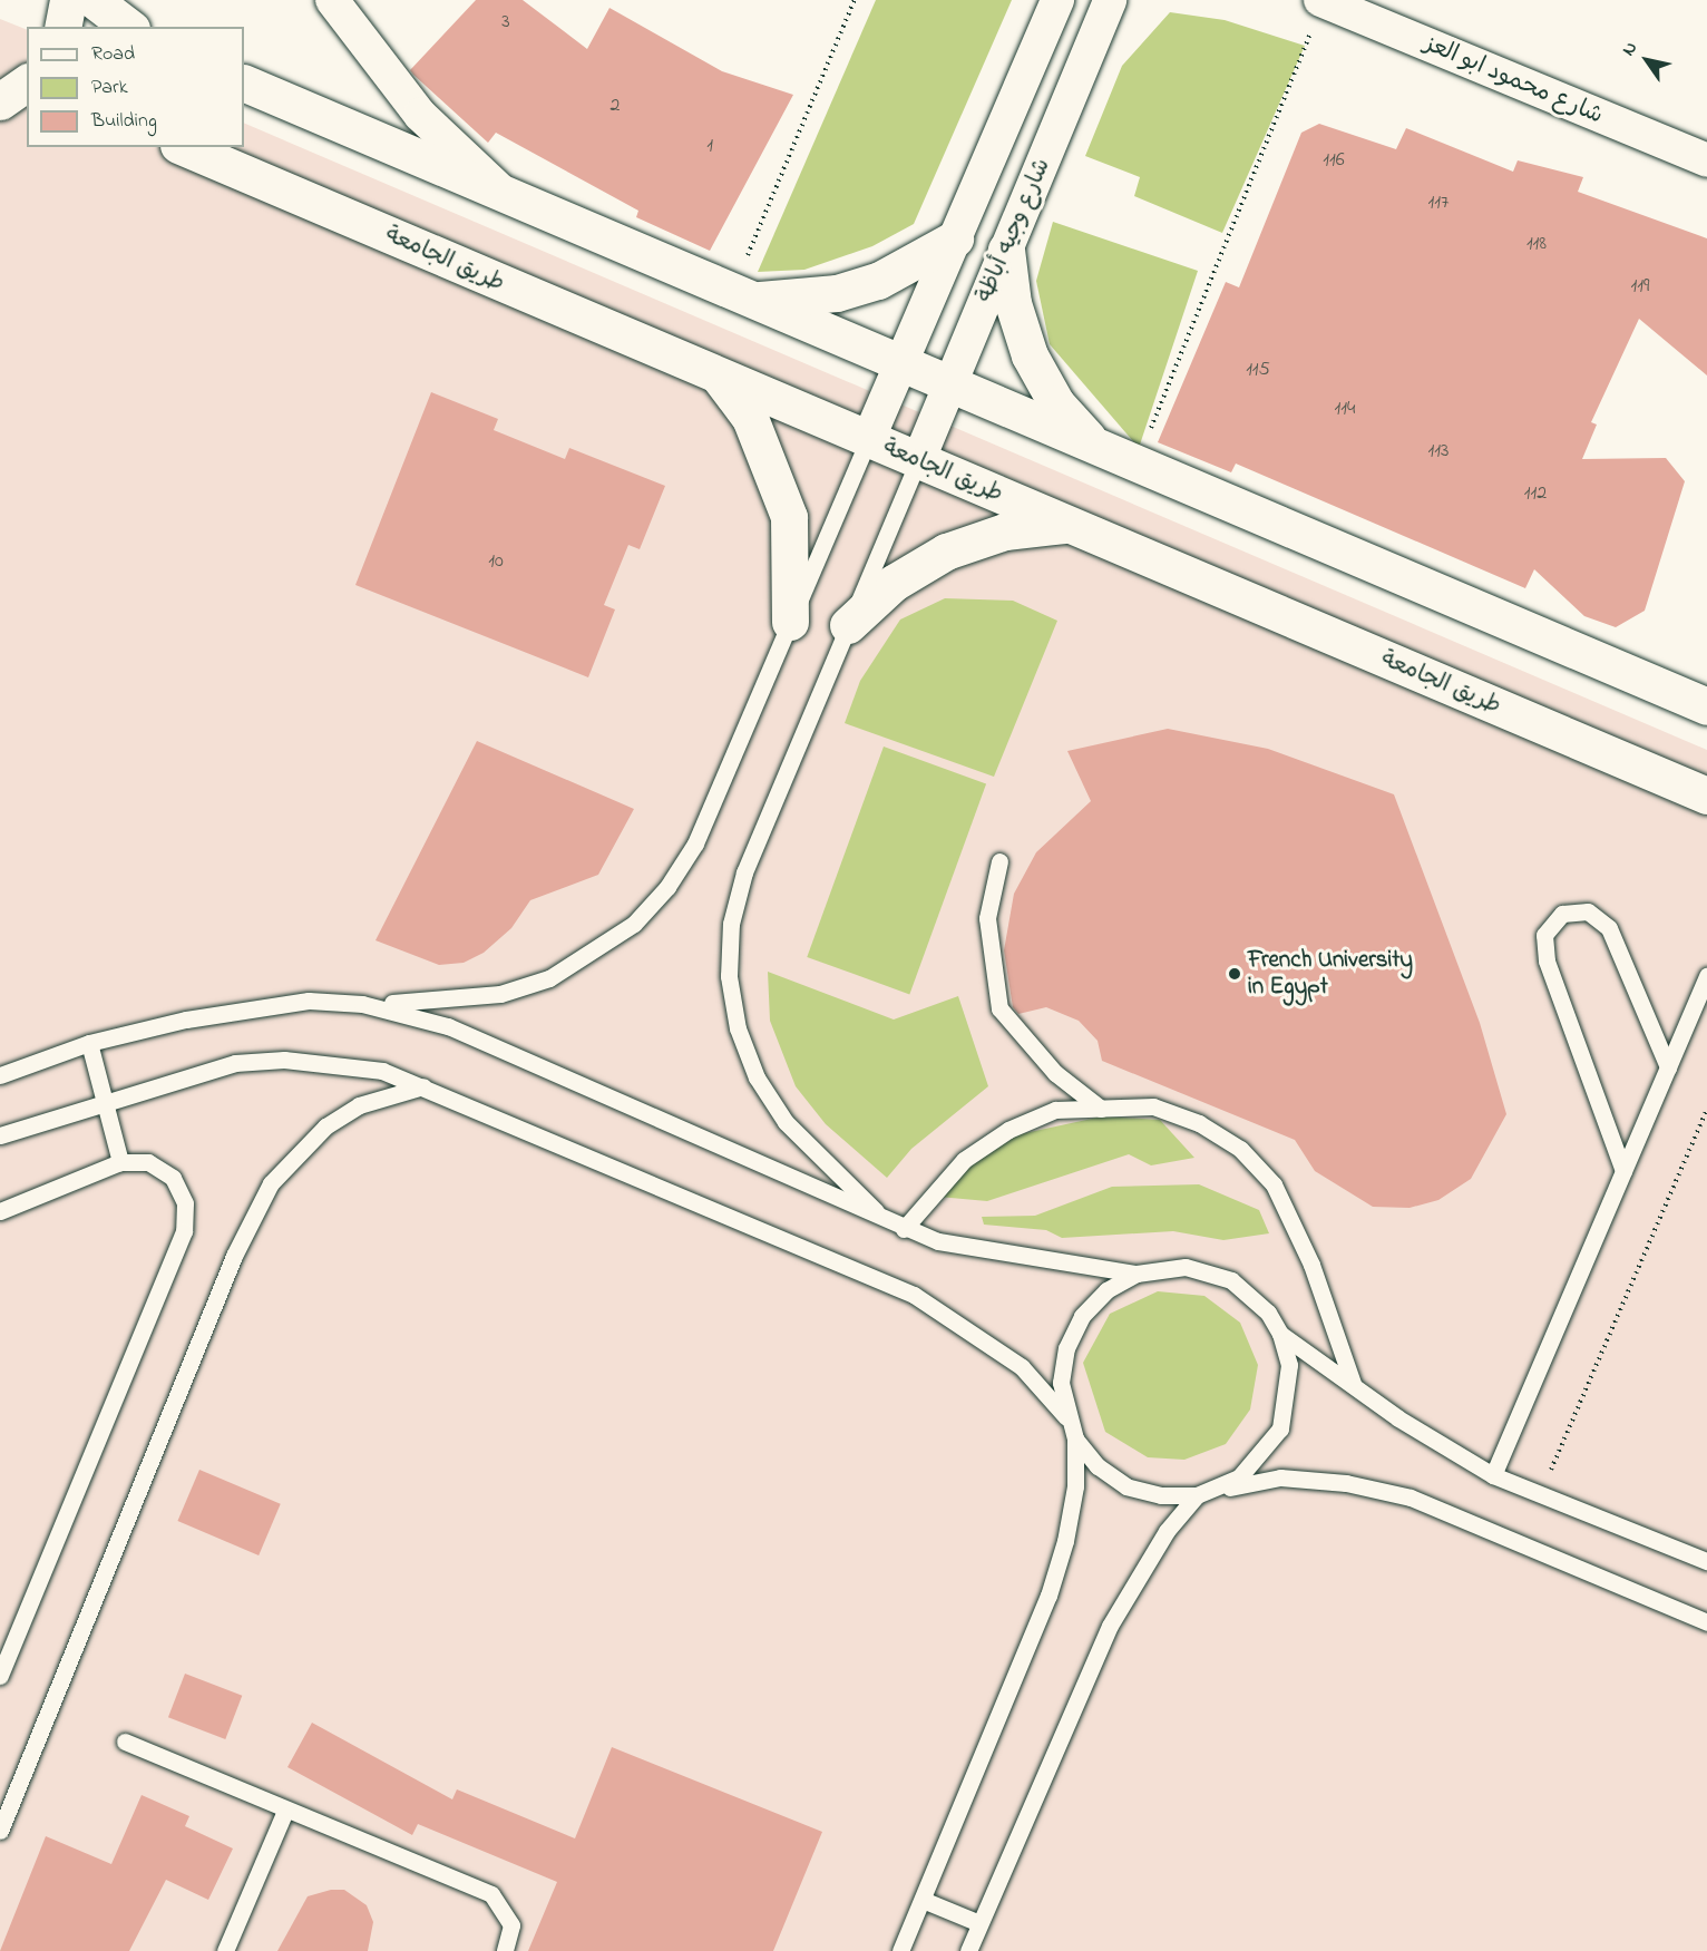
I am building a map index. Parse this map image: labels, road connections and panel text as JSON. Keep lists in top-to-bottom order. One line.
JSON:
{"streets":{"street":["شارع محمود ابو العز","شارع وجيه أباظة","طريق الجامعة"]},"crossings":[["شارع وجيه أباظة","طريق الجامعة"]],"places":["French University in Egypt"],"house_numbers":["3","2","1","116","117","118","119","115","114","113","112","10"],"legend":["Road","Park","Building"],"north":"top left"}
